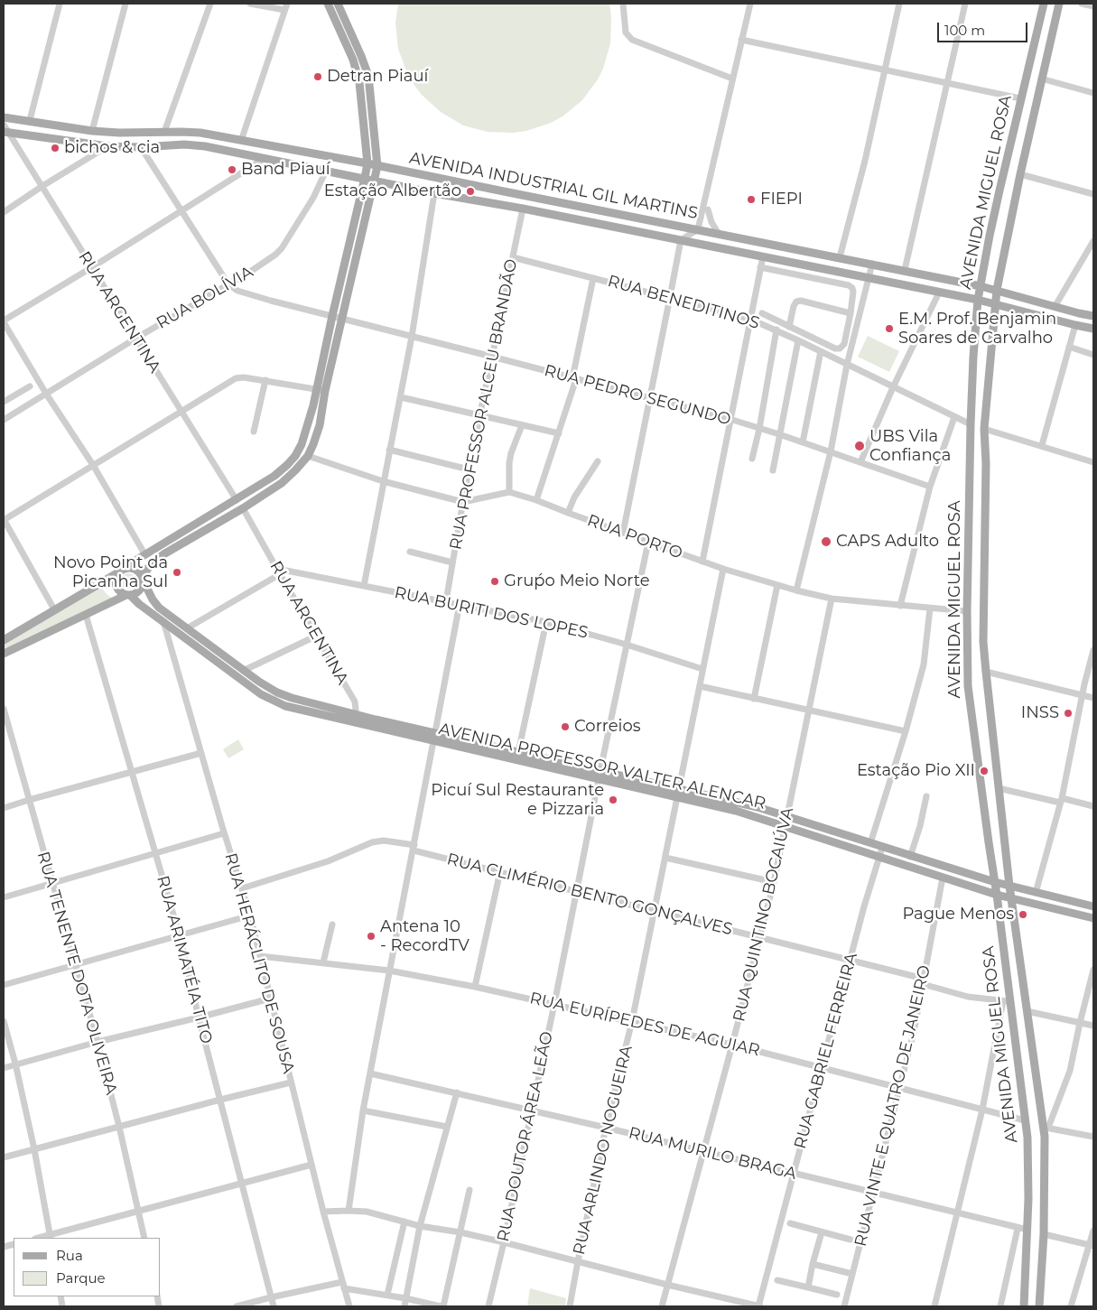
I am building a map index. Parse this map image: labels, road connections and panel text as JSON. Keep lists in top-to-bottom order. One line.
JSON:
{"streets":{"main road":["AVENIDA INDUSTRIAL GIL MARTINS","AVENIDA MIGUEL ROSA","AVENIDA PROFESSOR VALTER ALENCAR"],"street":["RUA BOLÍVIA","RUA BENEDITINOS","RUA ARGENTINA","RUA PEDRO SEGUNDO","RUA PROFESSOR ALCEU BRANDÃO","RUA PORTO","RUA BURITI DOS LOPES","RUA CLIMÉRIO BENTO GONÇALVES","RUA QUINTINO BOCAIÚVA","RUA ARIMATÉIA TITO","RUA HERÁCLITO DE SOUSA","RUA TENENTE DOTA OLIVEIRA","RUA EURÍPEDES DE AGUIAR","RUA GABRIEL FERREIRA","RUA VINTE E QUATRO DE JANEIRO","RUA DOUTOR ÁREA LEÃO","RUA ARLINDO NOGUEIRA","RUA MURILO BRAGA"]},"crossings":[["AVENIDA INDUSTRIAL GIL MARTINS","AVENIDA MIGUEL ROSA"],["AVENIDA INDUSTRIAL GIL MARTINS","RUA BOLÍVIA"],["AVENIDA INDUSTRIAL GIL MARTINS","RUA ARGENTINA"],["AVENIDA INDUSTRIAL GIL MARTINS","RUA PROFESSOR ALCEU BRANDÃO"],["AVENIDA MIGUEL ROSA","RUA BENEDITINOS"],["AVENIDA MIGUEL ROSA","RUA PORTO"],["AVENIDA MIGUEL ROSA","AVENIDA PROFESSOR VALTER ALENCAR"],["AVENIDA MIGUEL ROSA","RUA CLIMÉRIO BENTO GONÇALVES"],["AVENIDA MIGUEL ROSA","RUA EURÍPEDES DE AGUIAR"],["AVENIDA MIGUEL ROSA","RUA MURILO BRAGA"],["RUA BOLÍVIA","RUA ARGENTINA"],["RUA BOLÍVIA","RUA PEDRO SEGUNDO"],["RUA BENEDITINOS","RUA PROFESSOR ALCEU BRANDÃO"],["RUA ARGENTINA","RUA BURITI DOS LOPES"],["RUA ARGENTINA","AVENIDA PROFESSOR VALTER ALENCAR"],["RUA PEDRO SEGUNDO","RUA PROFESSOR ALCEU BRANDÃO"],["RUA PROFESSOR ALCEU BRANDÃO","RUA PORTO"],["RUA PROFESSOR ALCEU BRANDÃO","RUA BURITI DOS LOPES"],["RUA PORTO","RUA QUINTINO BOCAIÚVA"],["RUA PORTO","RUA DOUTOR ÁREA LEÃO"],["RUA PORTO","RUA ARLINDO NOGUEIRA"],["RUA BURITI DOS LOPES","RUA DOUTOR ÁREA LEÃO"],["RUA BURITI DOS LOPES","RUA ARLINDO NOGUEIRA"],["AVENIDA PROFESSOR VALTER ALENCAR","RUA QUINTINO BOCAIÚVA"],["AVENIDA PROFESSOR VALTER ALENCAR","RUA HERÁCLITO DE SOUSA"],["AVENIDA PROFESSOR VALTER ALENCAR","RUA GABRIEL FERREIRA"],["AVENIDA PROFESSOR VALTER ALENCAR","RUA VINTE E QUATRO DE JANEIRO"],["AVENIDA PROFESSOR VALTER ALENCAR","RUA DOUTOR ÁREA LEÃO"],["AVENIDA PROFESSOR VALTER ALENCAR","RUA ARLINDO NOGUEIRA"],["RUA CLIMÉRIO BENTO GONÇALVES","RUA QUINTINO BOCAIÚVA"],["RUA CLIMÉRIO BENTO GONÇALVES","RUA HERÁCLITO DE SOUSA"],["RUA CLIMÉRIO BENTO GONÇALVES","RUA GABRIEL FERREIRA"],["RUA CLIMÉRIO BENTO GONÇALVES","RUA VINTE E QUATRO DE JANEIRO"],["RUA CLIMÉRIO BENTO GONÇALVES","RUA DOUTOR ÁREA LEÃO"],["RUA CLIMÉRIO BENTO GONÇALVES","RUA ARLINDO NOGUEIRA"],["RUA QUINTINO BOCAIÚVA","RUA EURÍPEDES DE AGUIAR"],["RUA QUINTINO BOCAIÚVA","RUA MURILO BRAGA"],["RUA HERÁCLITO DE SOUSA","RUA EURÍPEDES DE AGUIAR"],["RUA EURÍPEDES DE AGUIAR","RUA GABRIEL FERREIRA"],["RUA EURÍPEDES DE AGUIAR","RUA VINTE E QUATRO DE JANEIRO"],["RUA EURÍPEDES DE AGUIAR","RUA DOUTOR ÁREA LEÃO"],["RUA EURÍPEDES DE AGUIAR","RUA ARLINDO NOGUEIRA"],["RUA GABRIEL FERREIRA","RUA MURILO BRAGA"],["RUA VINTE E QUATRO DE JANEIRO","RUA MURILO BRAGA"],["RUA DOUTOR ÁREA LEÃO","RUA MURILO BRAGA"],["RUA ARLINDO NOGUEIRA","RUA MURILO BRAGA"]],"places":["Detran Piauí","bichos & cia","Band Piauí","Estação Albertão","FIEPI","E.M. Prof. Benjamin Soares de Carvalho","UBS Vila Confiança","CAPS Adulto","Novo Point da Picanha Sul","Gruṕo Meio Norte","INSS","Correios","Estação Pio XII","Picuí Sul Restaurante e Pizzaria","Pague Menos","Antena 10 - RecordTV"],"legend":["Rua","Parque"],"scale_bar":"100 m"}
